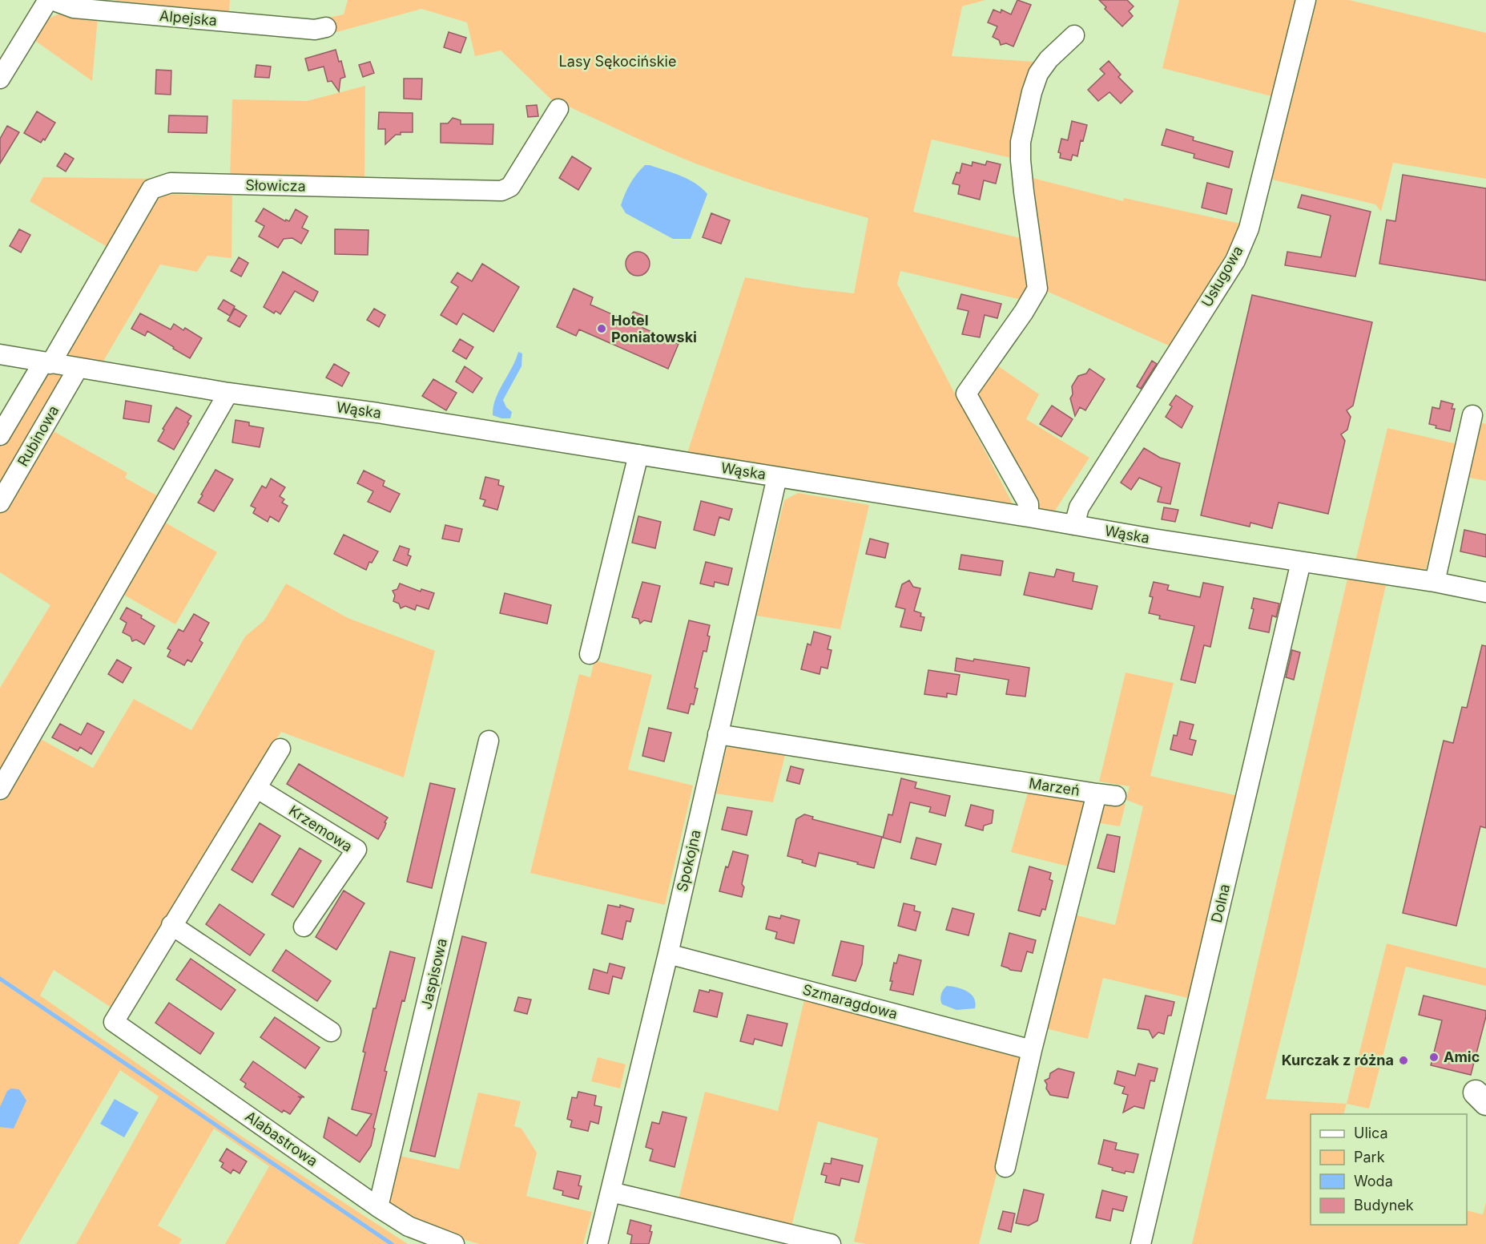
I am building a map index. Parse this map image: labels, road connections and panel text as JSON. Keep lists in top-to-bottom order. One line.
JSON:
{"streets":{"street":["Alpejska","Słowicza","Usługowa","Wąska","Rubinowa","Marzeń","Krzemowa","Spokojna","Dolna","Jaspisowa","Szmaragdowa","Alabastrowa"]},"crossings":[["Słowicza","Wąska"],["Usługowa","Wąska"],["Wąska","Rubinowa"],["Wąska","Spokojna"],["Wąska","Dolna"],["Marzeń","Spokojna"],["Marzeń","Szmaragdowa"],["Spokojna","Szmaragdowa"],["Jaspisowa","Alabastrowa"]],"parks":["Lasy Sękocińskie"],"places":["Hotel Poniatowski","Amic","Kurczak z różna"],"legend":["Ulica","Park","Woda","Budynek"]}
